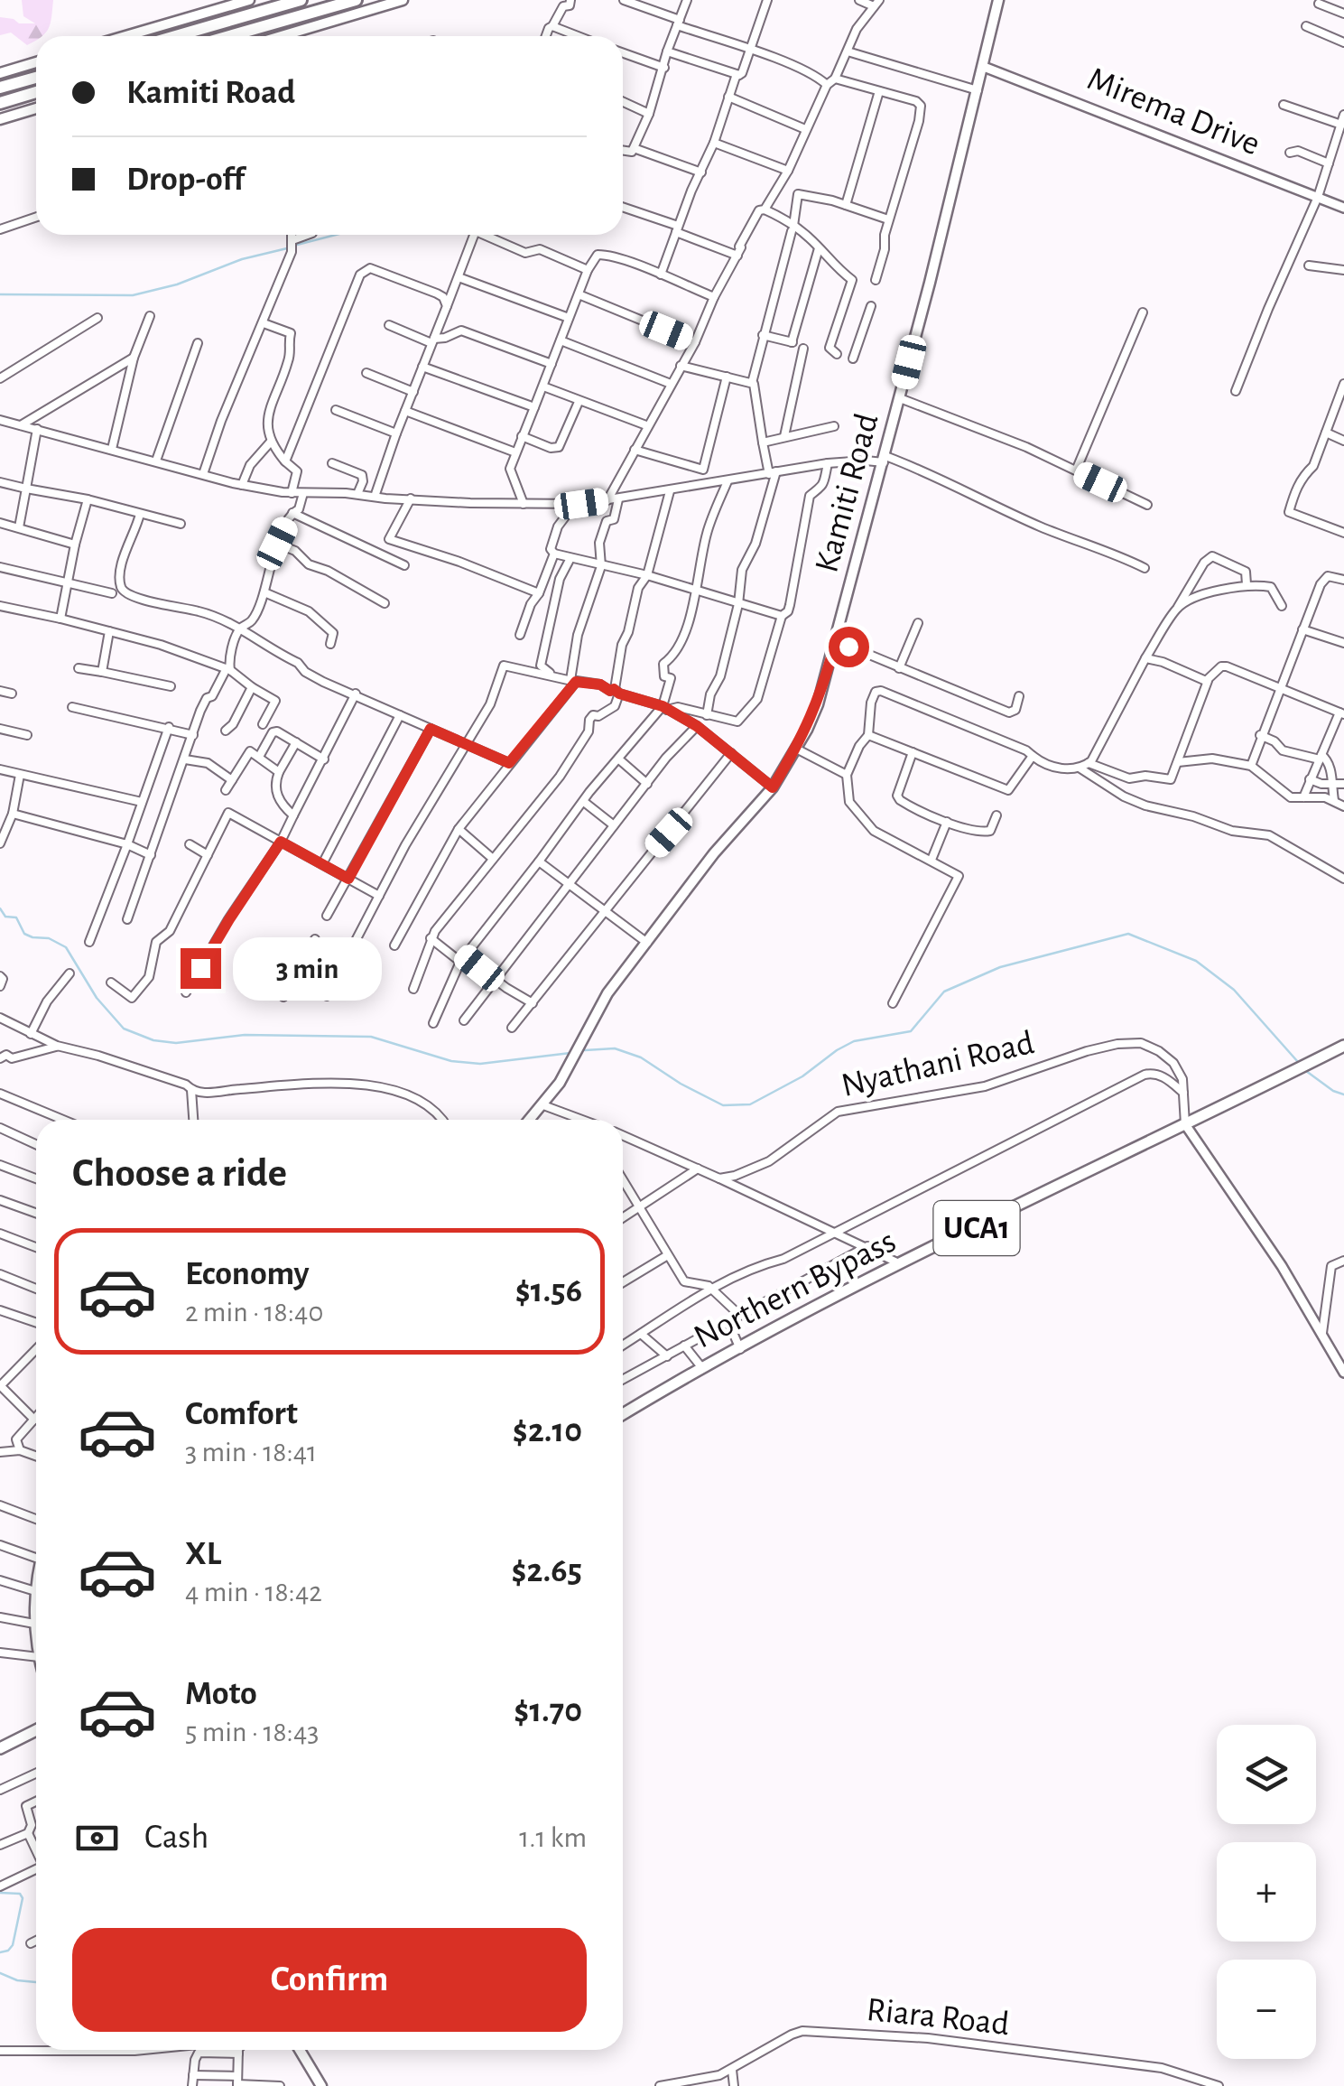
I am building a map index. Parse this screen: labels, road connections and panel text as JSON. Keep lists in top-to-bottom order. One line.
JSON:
{"streets":{"main road":["Kamiti Road","UCA1","Northern Bypass"],"street":["Mirema Drive","Nyathani Road","Riara Road"]},"crossings":[["Mirema Drive","Kamiti Road"]],"page":{"banner":["Kamiti Road","Drop-off"],"bubble":"3 min","heading":"Choose a ride","list":[{"name":"Economy","note":"2 min · 18:40","value":"$1.56"},{"name":"Comfort","note":"3 min · 18:41","value":"$2.10"},{"name":"XL","note":"4 min · 18:42","value":"$2.65"},{"name":"Moto","note":"5 min · 18:43","value":"$1.70"}],"map_buttons":["+","−"],"pay":["Cash","1.1 km"],"buttons":"Confirm"}}
